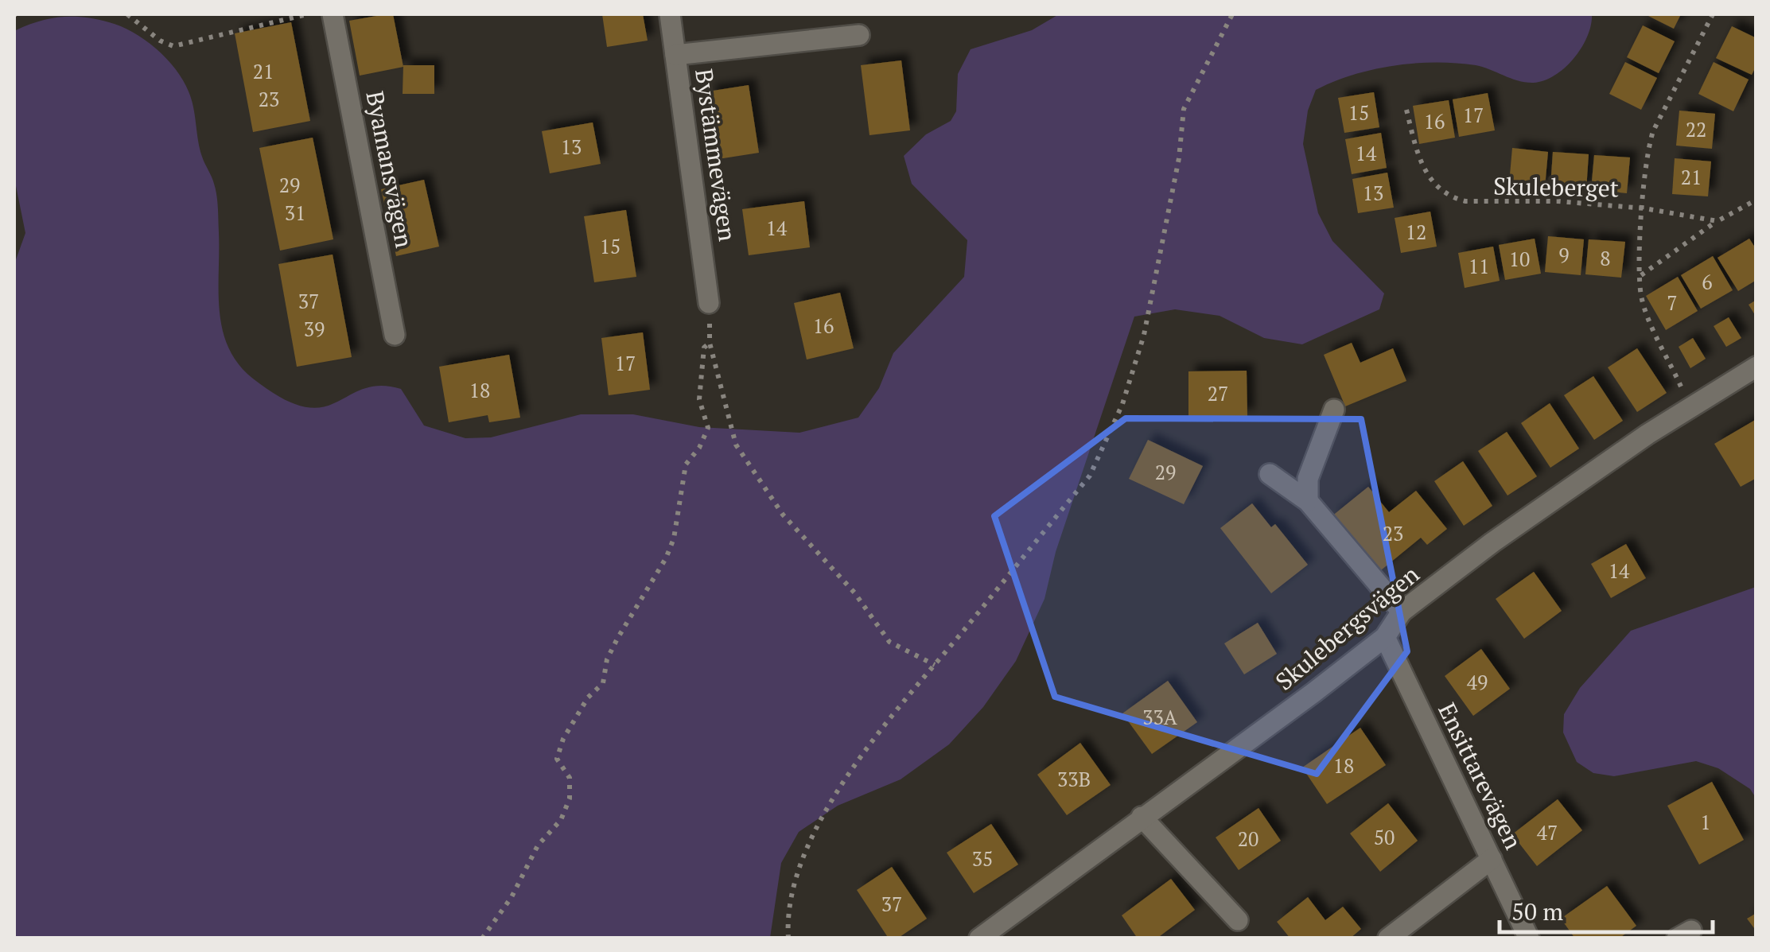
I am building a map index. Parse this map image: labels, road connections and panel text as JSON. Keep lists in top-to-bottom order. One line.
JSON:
{"streets":{"street":["Bystämmevägen","Byamansvägen","Skulebergsvägen","Ensittarevägen"],"path":["Skuleberget"]},"crossings":[["Skulebergsvägen","Ensittarevägen"]],"house_numbers":["21","23","15","17","16","22","13","14","21","29","13","31","14","12","15","9","8","10","11","6","37","7","16","39","17","18","27","29","23","14","49","33A","18","33B","1","47","50","20","35","37"],"scale_bar":"50 m"}
